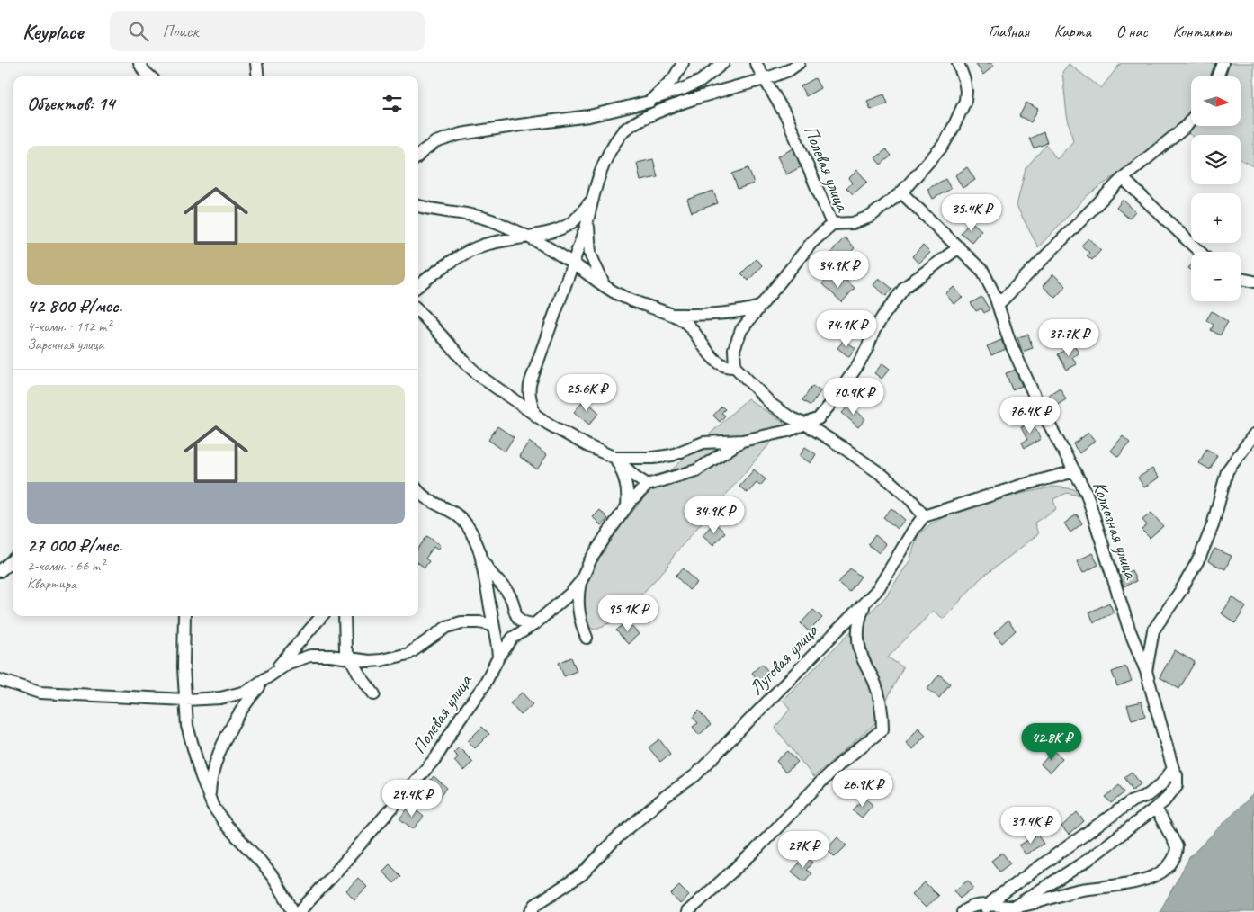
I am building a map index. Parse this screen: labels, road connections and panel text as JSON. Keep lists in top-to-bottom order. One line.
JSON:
{"streets":{"street":["Полевая улица","Колхозная улица","Луговая улица"]},"crossings":[["Полевая улица","Колхозная улица"]],"north":"right","page":{"header":"Keyplace","search":"Поиск","nav":["Главная","Карта","О нас","Контакты"],"map_buttons":["+","−"],"heading":"Объектов: 14","list":[{"name":"42 800 ₽/мес.","note":"4-комн. · 112 m² · Заречная улица"},{"name":"27 000 ₽/мес.","note":"2-комн. · 66 m² · Квартира"}],"price":["35.4K ₽","34.9K ₽","74.1K ₽","37.7K ₽","25.6K ₽","70.4K ₽","76.4K ₽","34.9K ₽","95.1K ₽","42.8K ₽","26.9K ₽","29.4K ₽","31.4K ₽","27K ₽"]}}
